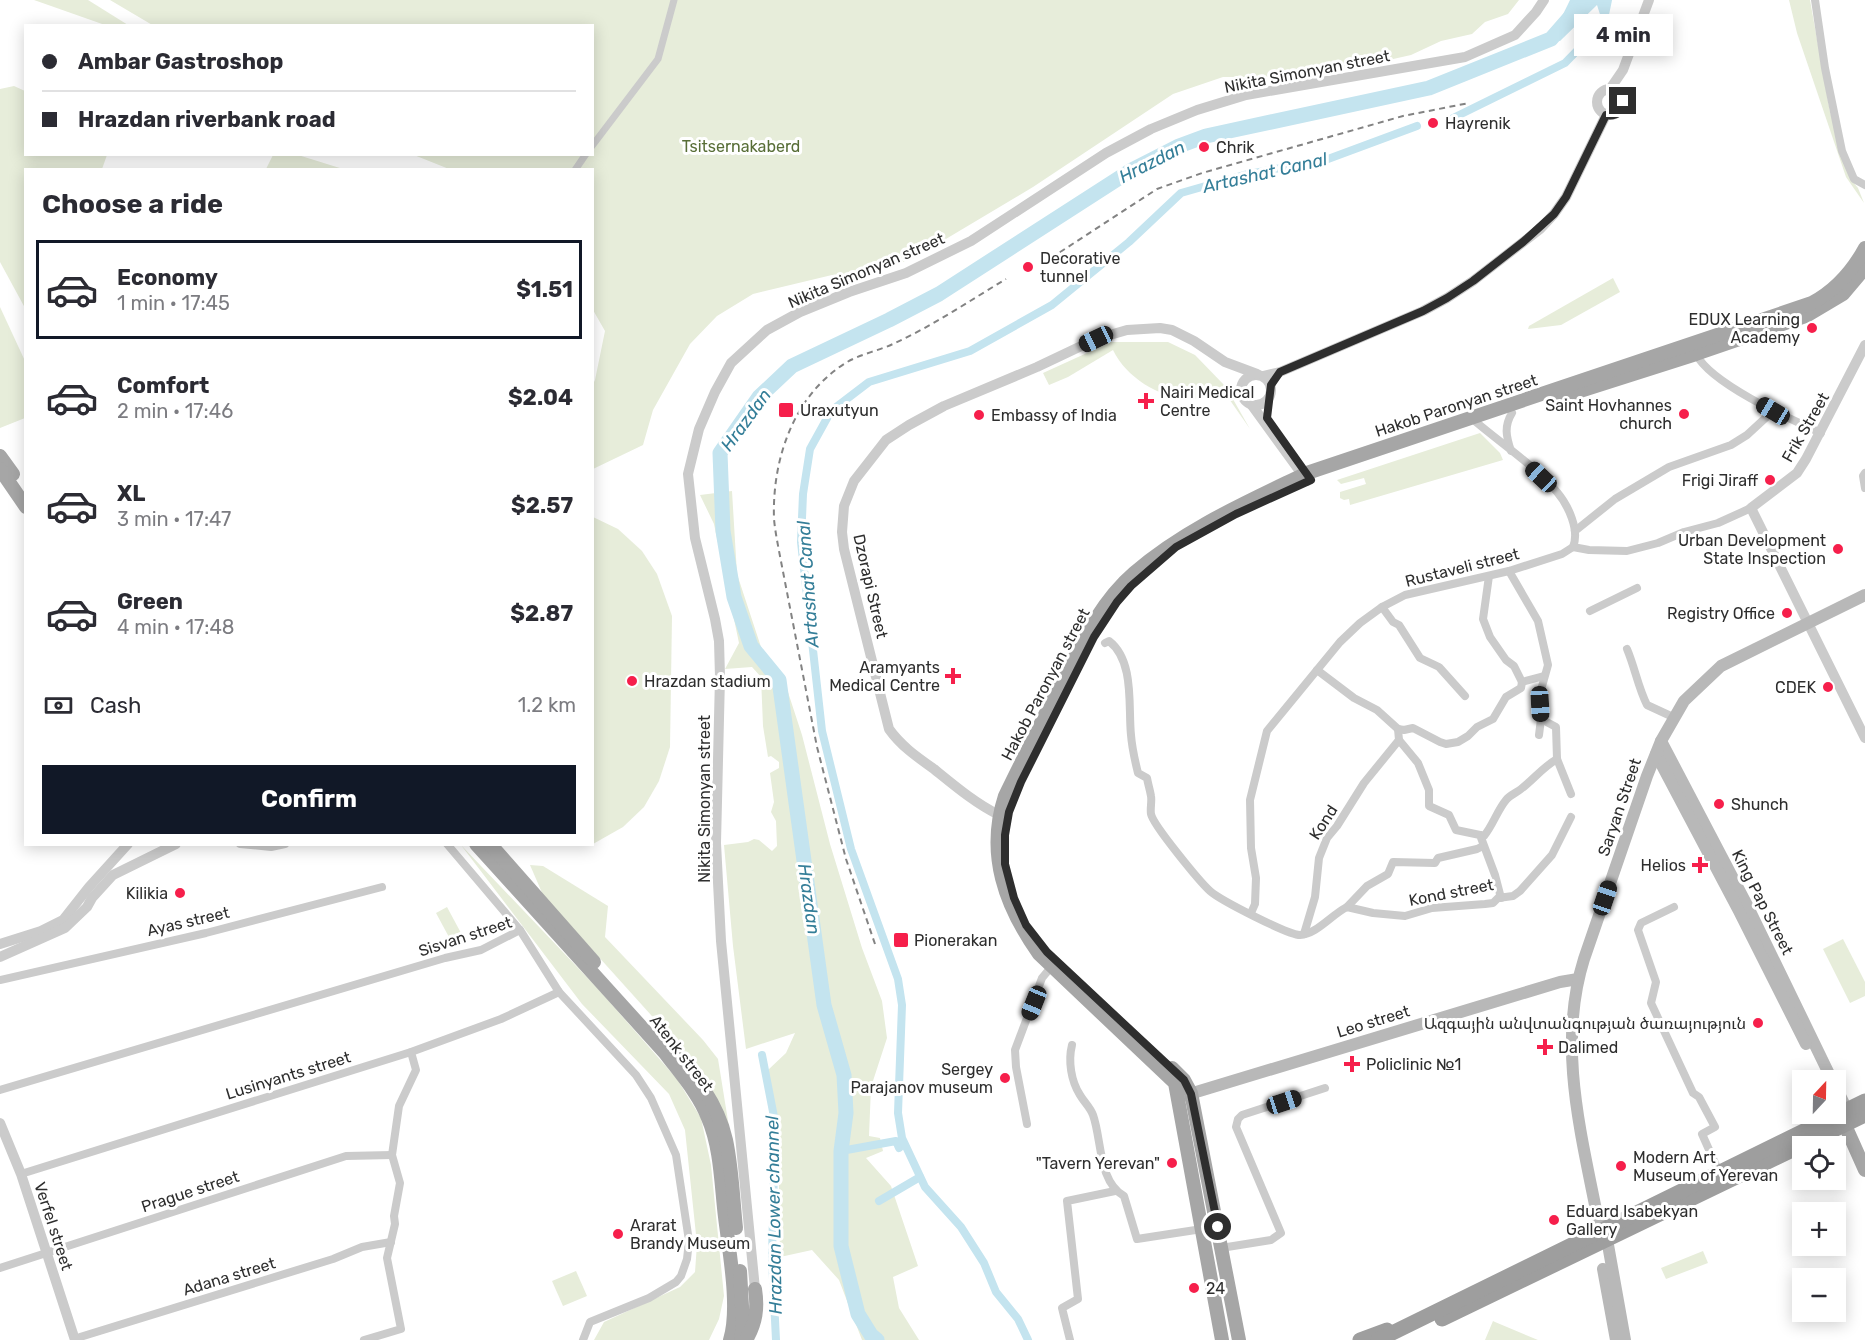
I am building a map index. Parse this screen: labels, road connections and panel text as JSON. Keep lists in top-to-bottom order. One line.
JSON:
{"streets":{"main road":["Hakob Paronyan street","Saryan Street","King Pap Street","Leo street","Atenk street"],"street":["Nikita Simonyan street","Frik Street","Rustaveli street","Dzorapi Street","Kond","Kond street","Ayas street","Sisvan street","Lusinyants street","Prague street","Verfel street","Adana street"]},"crossings":[["Hakob Paronyan street","Dzorapi Street"],["Hakob Paronyan street","Leo street"],["Saryan Street","King Pap Street"],["Saryan Street","Leo street"],["Sisvan street","Lusinyants street"],["Lusinyants street","Verfel street"],["Prague street","Verfel street"],["Verfel street","Adana street"]],"water":["Hrazdan","Artashat Canal","Hrazdan Lower channel"],"parks":["Tsitsernakaberd"],"places":{"other":["Hayrenik","Chrik","Decorative tunnel","EDUX Learning Academy","Saint Hovhannes church","Embassy of India","Frigi Jiraff","Urban Development State Inspection","Registry Office","Hrazdan stadium","CDEK","Shunch","Kilikia","Ազգային անվտանգության ծառայություն","Sergey Parajanov museum","\"Tavern Yerevan\"","Modern Art Museum of Yerevan","Eduard Isabekyan Gallery","Ararat Brandy Museum","24"],"health":["Nairi Medical Centre","Aramyants Medical Centre","Helios","Dalimed","Policlinic №1"],"transit":["Uraxutyun","Pionerakan"]},"north":"top","page":{"bubble":"4 min","banner":["Ambar Gastroshop","Hrazdan riverbank road"],"heading":"Choose a ride","list":[{"name":"Economy","note":"1 min · 17:45","value":"$1.51"},{"name":"Comfort","note":"2 min · 17:46","value":"$2.04"},{"name":"XL","note":"3 min · 17:47","value":"$2.57"},{"name":"Green","note":"4 min · 17:48","value":"$2.87"}],"pay":["Cash","1.2 km"],"buttons":"Confirm","map_buttons":["+","−"]}}
